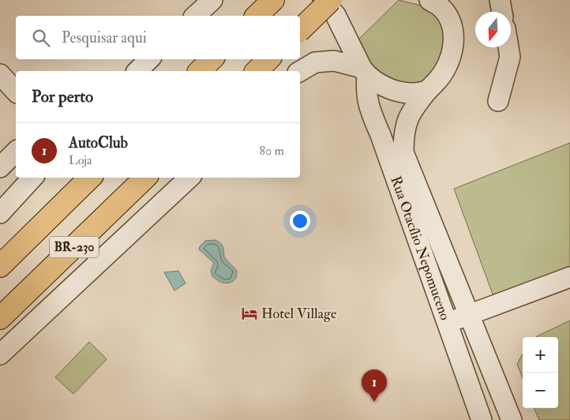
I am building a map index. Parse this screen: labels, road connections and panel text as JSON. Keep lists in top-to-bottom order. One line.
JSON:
{"streets":{"highway":["BR-230"],"street":["Rua Otacílio Nepomuceno"]},"places":{"hotel":["Hotel Village"]},"north":"bottom","page":{"search":"Pesquisar aqui","heading":"Por perto","list":[{"mark":"1","name":"AutoClub","note":"Loja","value":"80 m"}],"map_buttons":["+","−"],"pins":"1"}}
